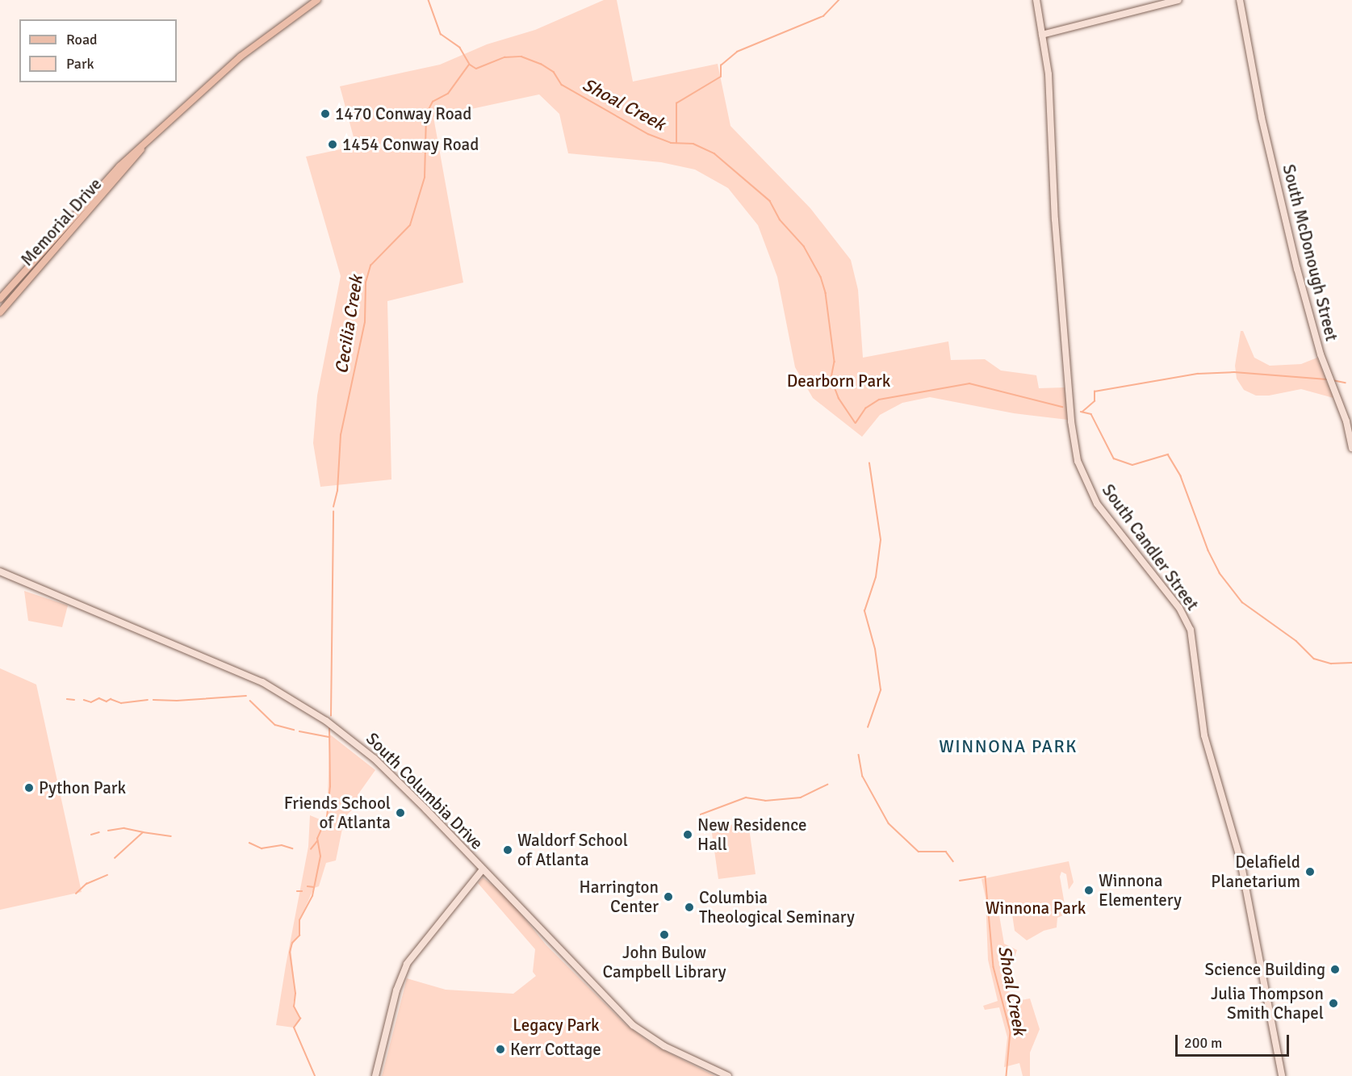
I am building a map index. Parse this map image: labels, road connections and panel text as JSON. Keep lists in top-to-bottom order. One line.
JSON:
{"streets":{"main road":["Memorial Drive","South McDonough Street","South Candler Street","South Columbia Drive"]},"districts":["WINNONA PARK"],"water":["Shoal Creek","Cecilia Creek"],"parks":["Dearborn Park","Winnona Park","Legacy Park"],"places":["1470 Conway Road","1454 Conway Road","Python Park","Friends School of Atlanta","New Residence Hall","Waldorf School of Atlanta","Delafield Planetarium","Winnona Elementery","Harrington Center","Columbia Theological Seminary","John Bulow Campbell Library","Science Building","Julia Thompson Smith Chapel","Kerr Cottage"],"legend":["Road","Park"],"scale_bar":"200 m"}
